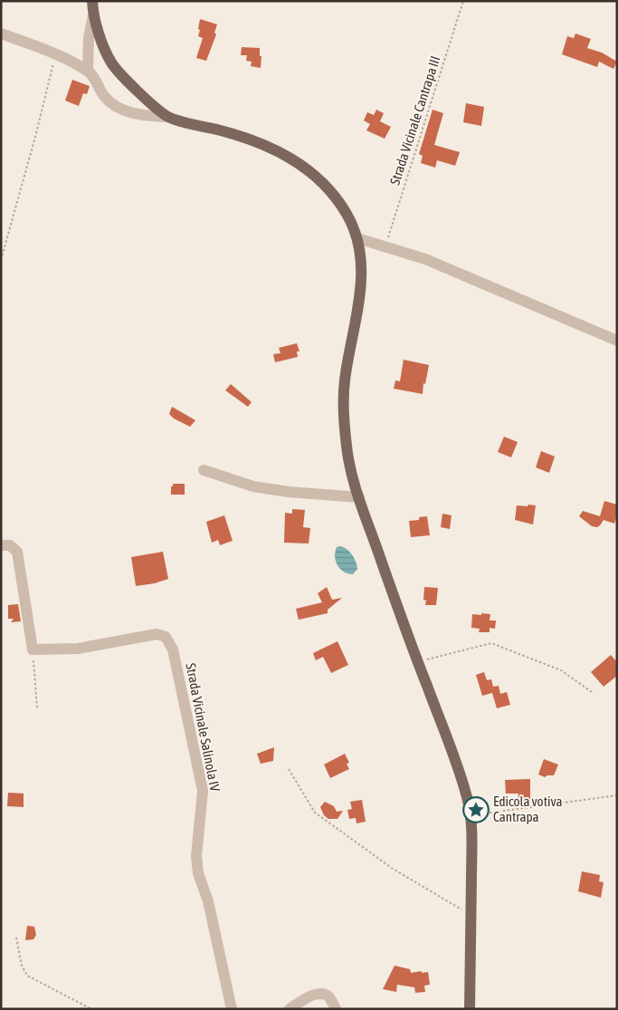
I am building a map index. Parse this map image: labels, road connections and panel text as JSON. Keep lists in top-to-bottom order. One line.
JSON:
{"streets":{"street":["Strada Vicinale Salinola IV"],"path":["Strada Vicinale Cantrapa III"]},"places":{"place":["Edicola votiva Cantrapa"]}}
